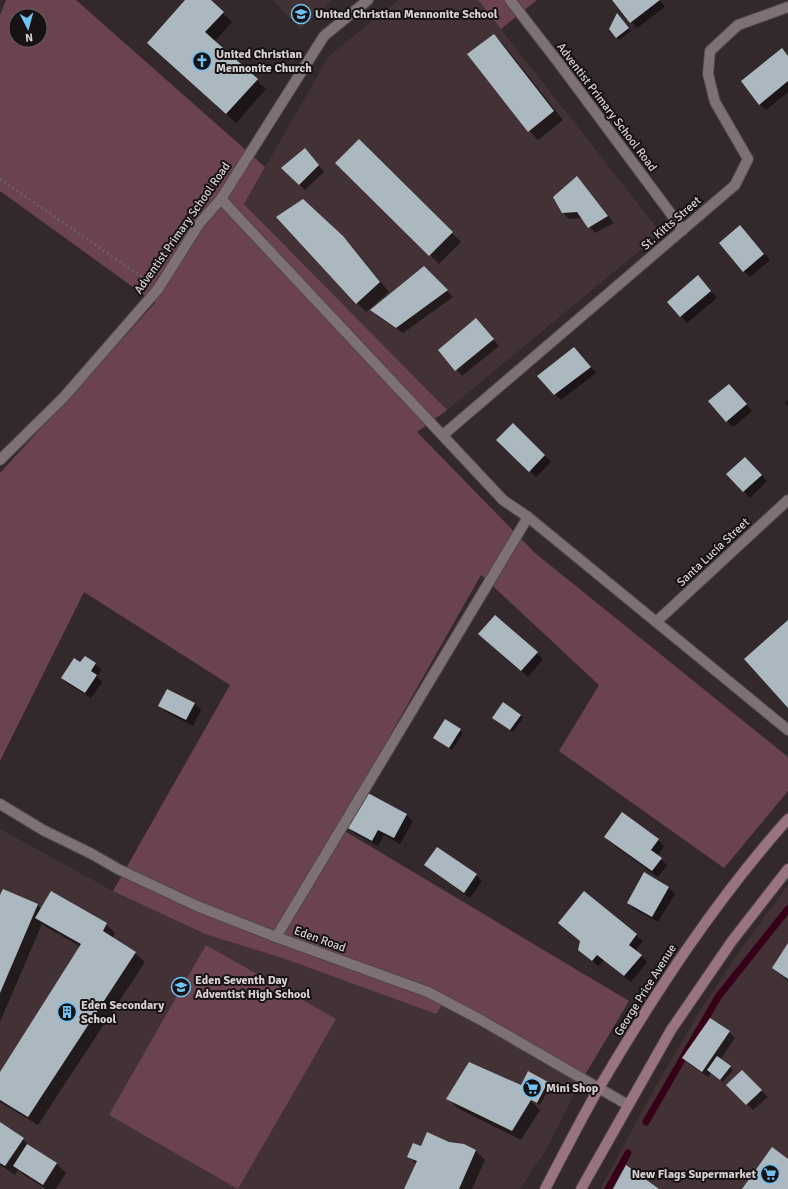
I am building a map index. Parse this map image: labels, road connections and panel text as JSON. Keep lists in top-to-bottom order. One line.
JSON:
{"streets":{"main road":["George Price Avenue"],"street":["Adventist Primary School Road","St. Kitts Street","Santa Lucía Street","Eden Road"]},"crossings":[["Adventist Primary School Road","St. Kitts Street"],["Eden Road","George Price Avenue"]],"places":{"school or university":["United Christian Mennonite School","Eden Seventh Day Adventist High School"],"church":["United Christian Mennonite Church"],"building":["Eden Secondary School"],"supermarket":["Mini Shop","New Flags Supermarket"]},"north":"bottom"}
